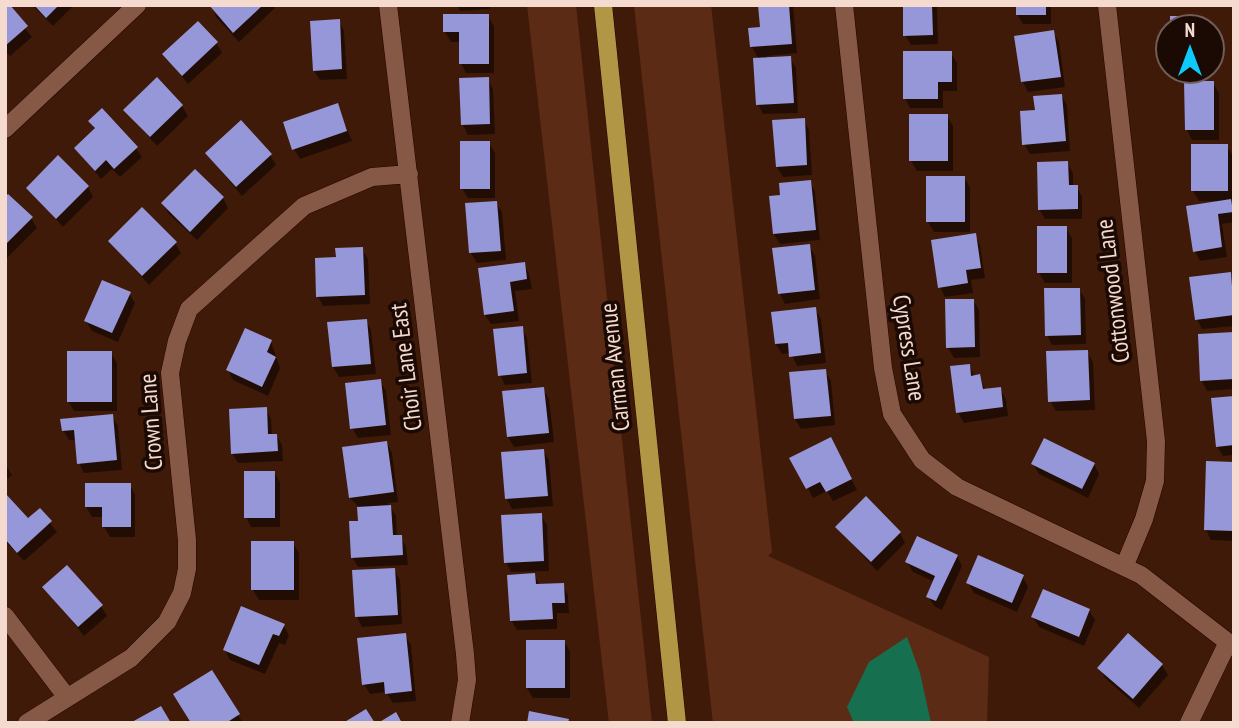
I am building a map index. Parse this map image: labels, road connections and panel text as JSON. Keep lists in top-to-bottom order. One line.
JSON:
{"streets":{"main road":["Carman Avenue"],"street":["Cottonwood Lane","Cypress Lane","Choir Lane East","Crown Lane"]},"crossings":[["Cottonwood Lane","Cypress Lane"],["Choir Lane East","Crown Lane"]],"north":"top"}
